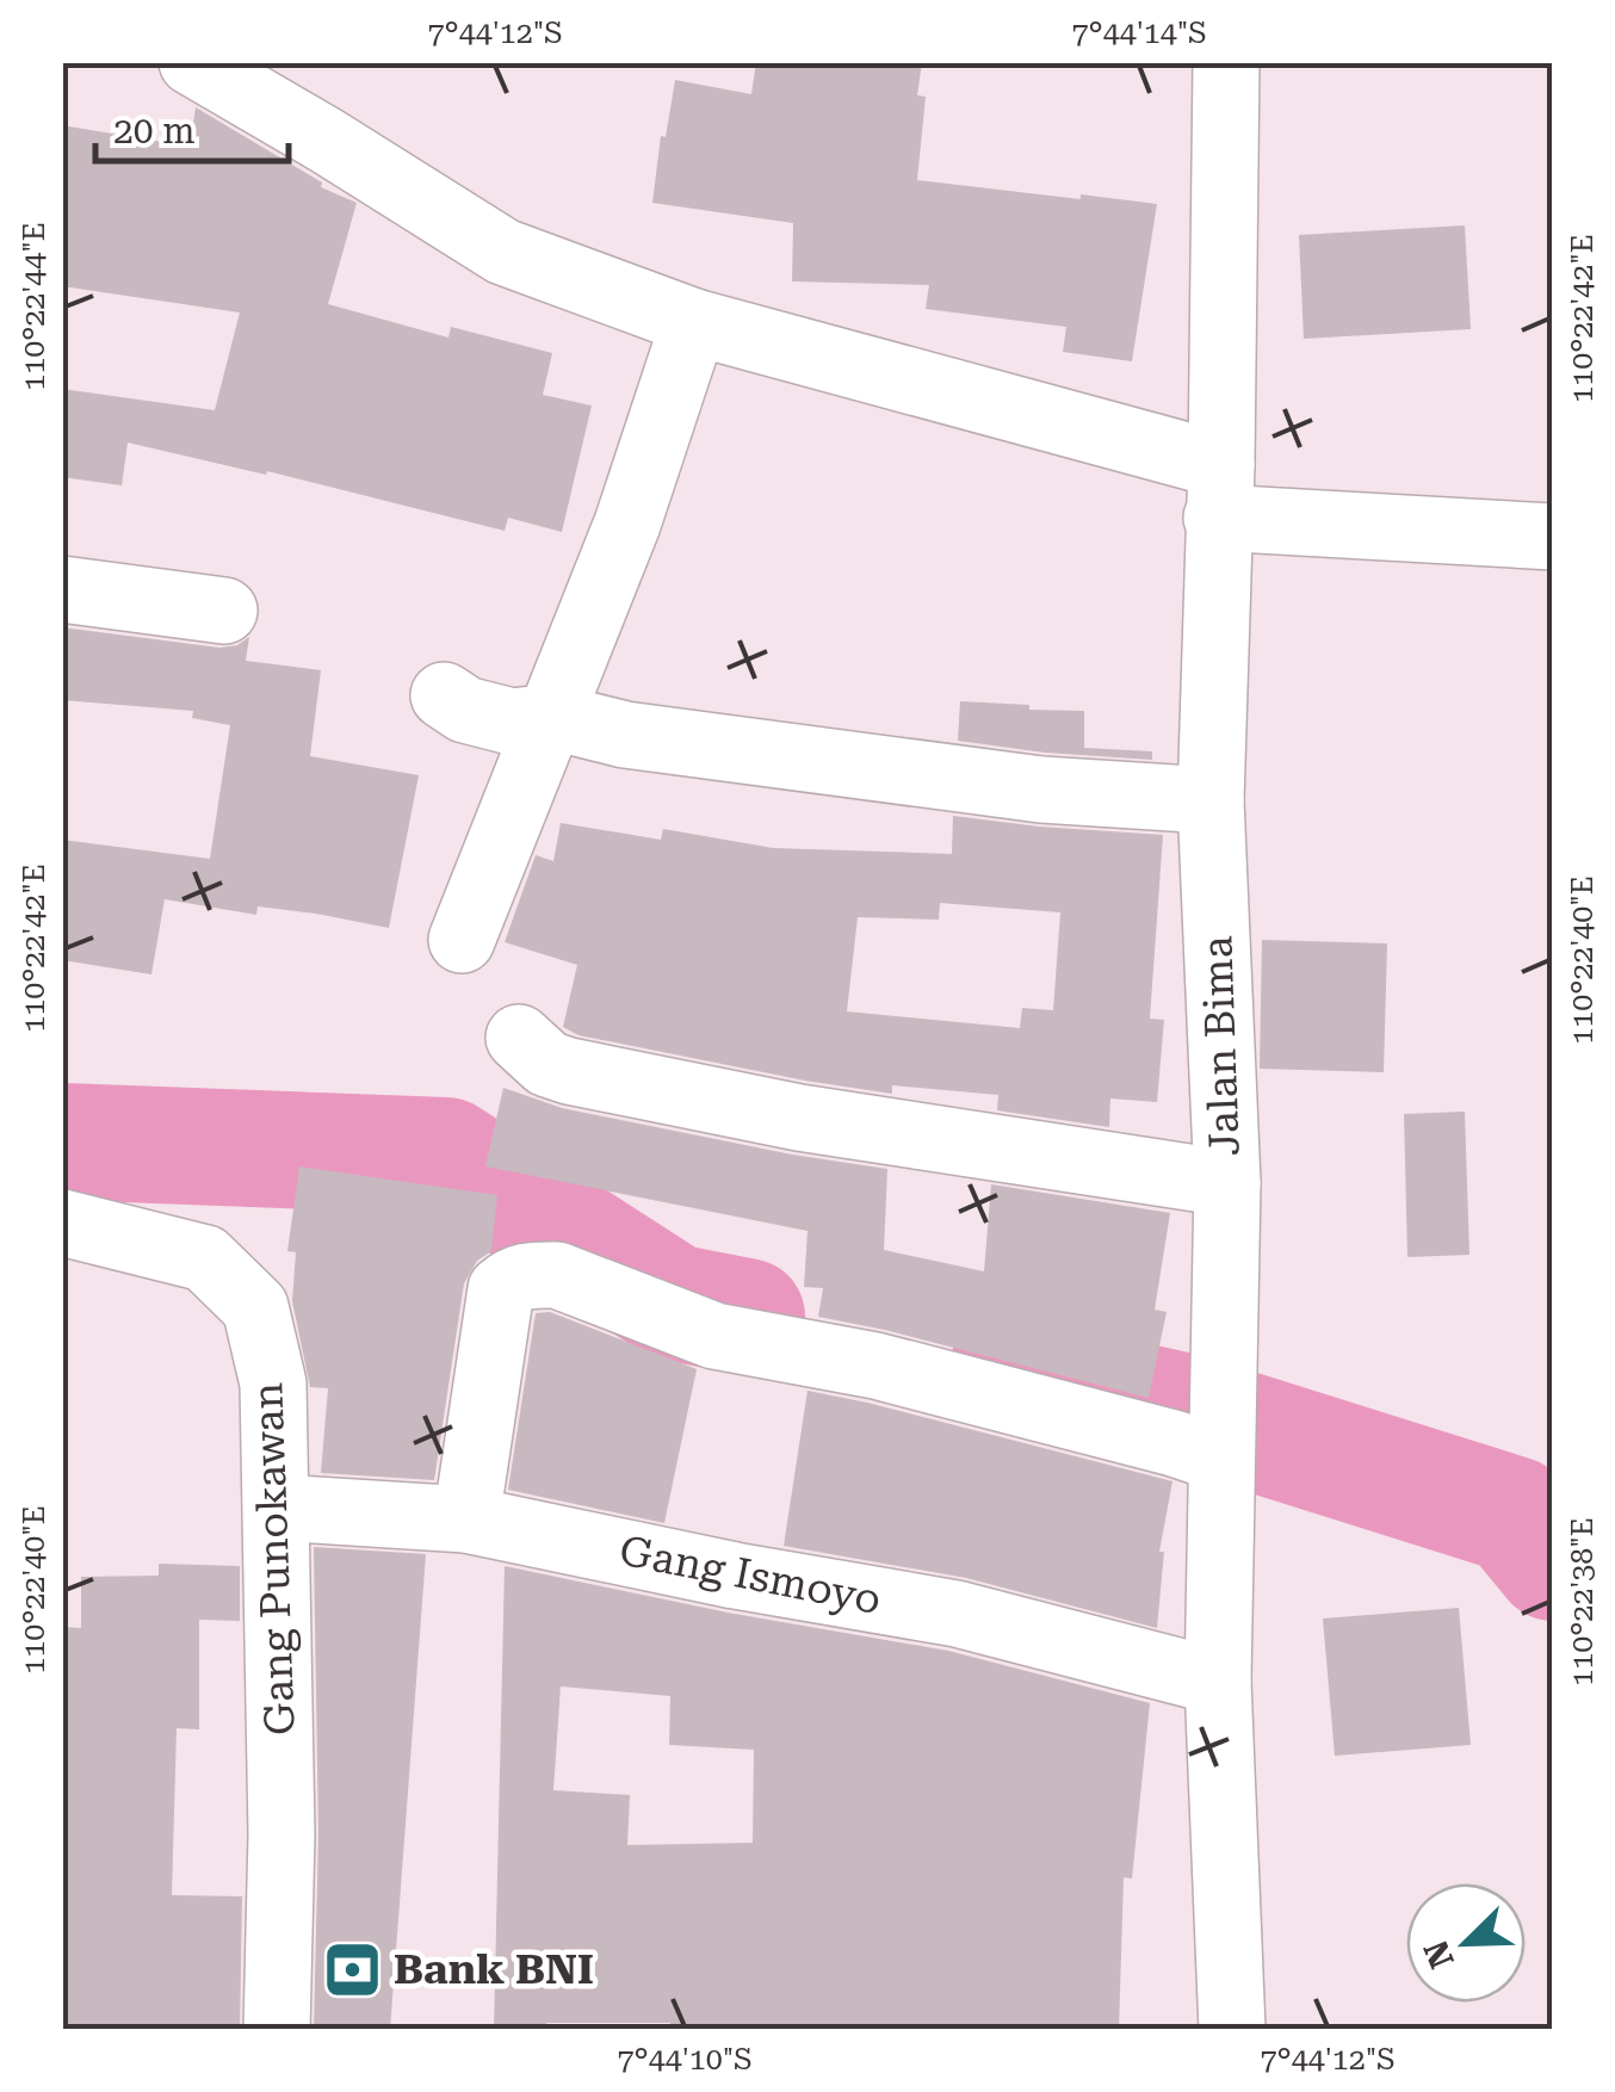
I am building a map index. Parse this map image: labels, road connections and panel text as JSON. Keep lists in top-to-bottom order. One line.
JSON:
{"streets":{"street":["Jalan Bima","Gang Punokawan","Gang Ismoyo"]},"crossings":[["Jalan Bima","Gang Ismoyo"],["Gang Punokawan","Gang Ismoyo"]],"places":{"bank":["Bank BNI"]},"scale_bar":"20 m","north":"bottom left","coordinates":["7°44'12\"S","7°44'14\"S","110°22'44\"E","110°22'42\"E","110°22'40\"E","110°22'38\"E","7°44'10\"S"]}
